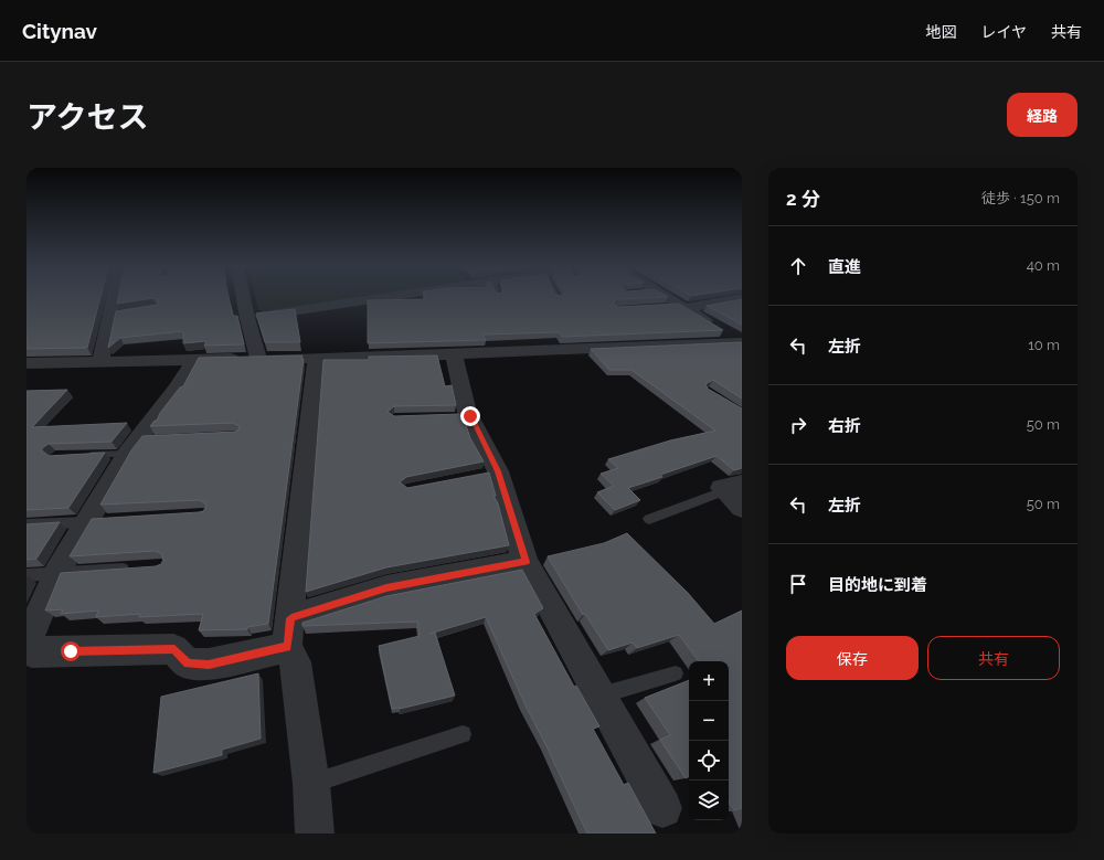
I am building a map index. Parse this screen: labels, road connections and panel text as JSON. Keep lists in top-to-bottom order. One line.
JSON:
{"page":{"header":"Citynav","nav":["地図","レイヤ","共有"],"title":"アクセス","buttons":["経路",["保存","共有"]],"heading":["2 分","徒歩 · 150 m"],"list":[["直進","40 m"],["左折","10 m"],["右折","50 m"],["左折","50 m"],"目的地に到着"],"map_buttons":["+","−"]}}
